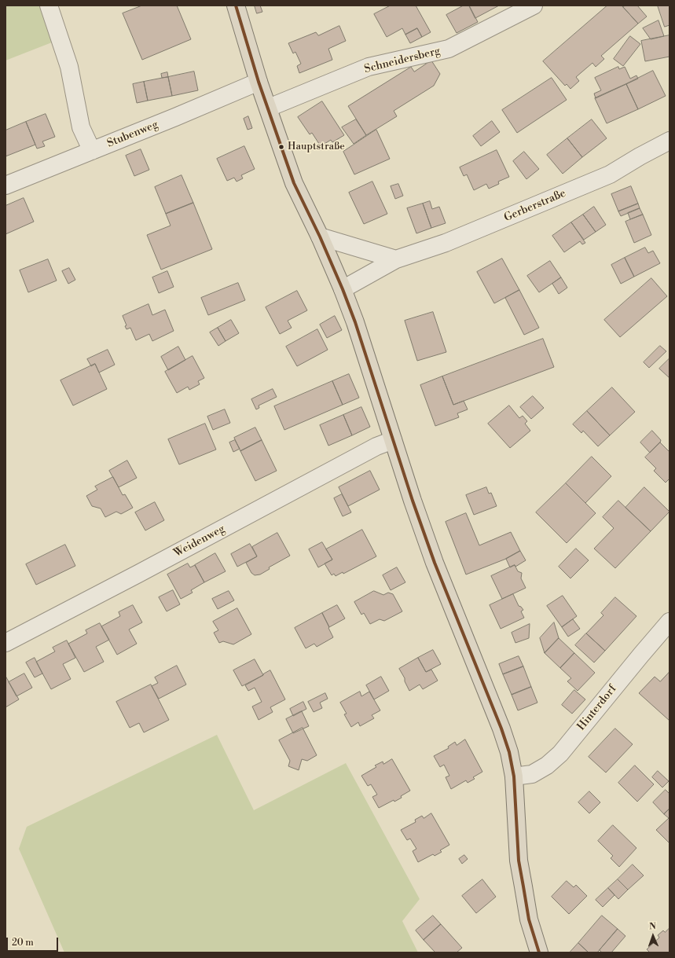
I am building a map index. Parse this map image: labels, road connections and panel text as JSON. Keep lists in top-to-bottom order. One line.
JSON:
{"streets":{"street":["Schneidersberg","Stubenweg","Gerberstraße","Weidenweg","Hinterdorf"]},"places":["Hauptstraße"],"scale_bar":"20 m","north":"top"}
